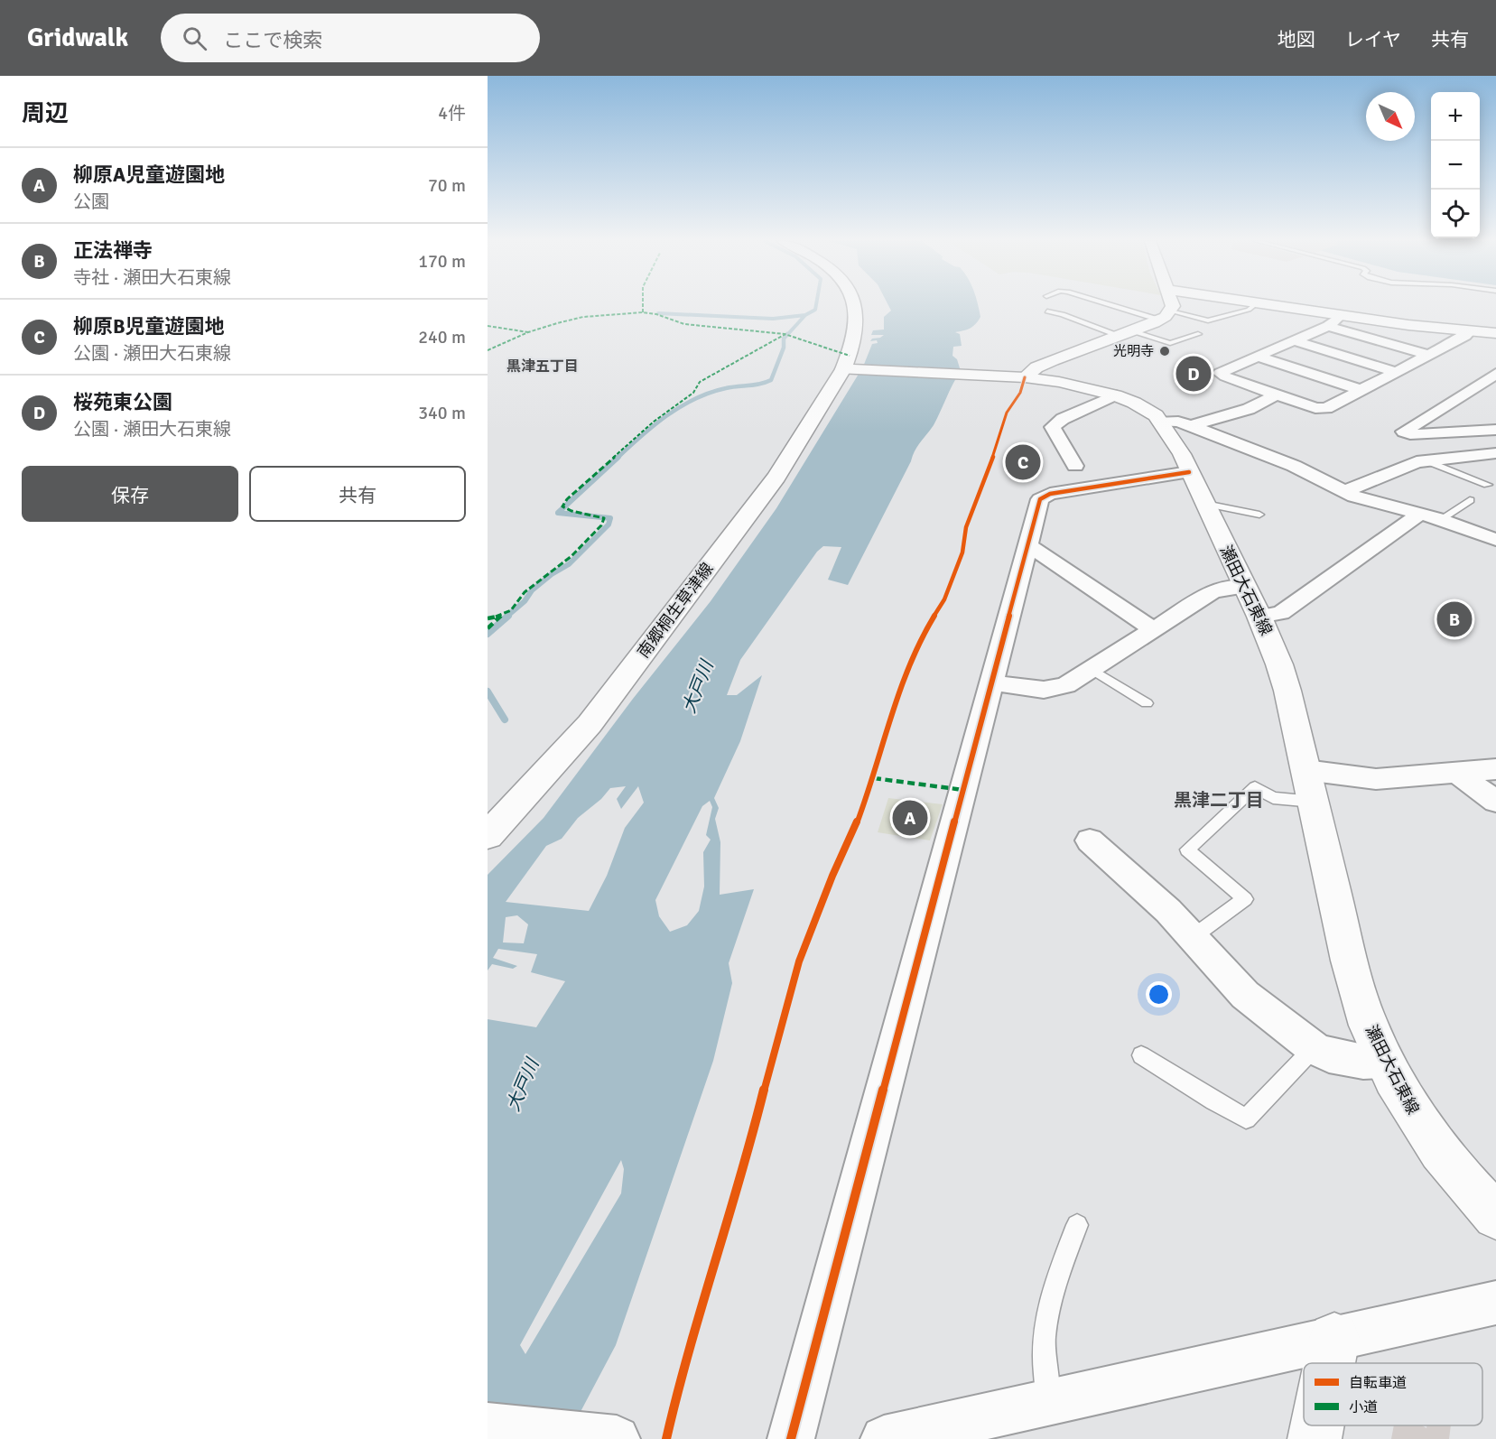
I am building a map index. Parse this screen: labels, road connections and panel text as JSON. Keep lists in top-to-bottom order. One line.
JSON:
{"streets":{"main road":["瀬田大石東線","南郷桐生草津線"]},"crossings":[["瀬田大石東線","南郷桐生草津線"]],"districts":["黒津五丁目","黒津二丁目"],"water":["大戸川"],"places":["光明寺"],"legend":["自転車道","小道"],"north":"bottom right","page":{"header":"Gridwalk","search":"ここで検索","nav":["地図","レイヤ","共有"],"heading":["周辺","4件"],"map_buttons":["+","−"],"list":[{"mark":"A","name":"柳原A児童遊園地","note":"公園","value":"70 m"},{"mark":"B","name":"正法禅寺","note":"寺社 · 瀬田大石東線","value":"170 m"},{"mark":"C","name":"柳原B児童遊園地","note":"公園 · 瀬田大石東線","value":"240 m"},{"mark":"D","name":"桜苑東公園","note":"公園 · 瀬田大石東線","value":"340 m"}],"pins":["D","C","B","A"],"buttons":["保存","共有"]}}
